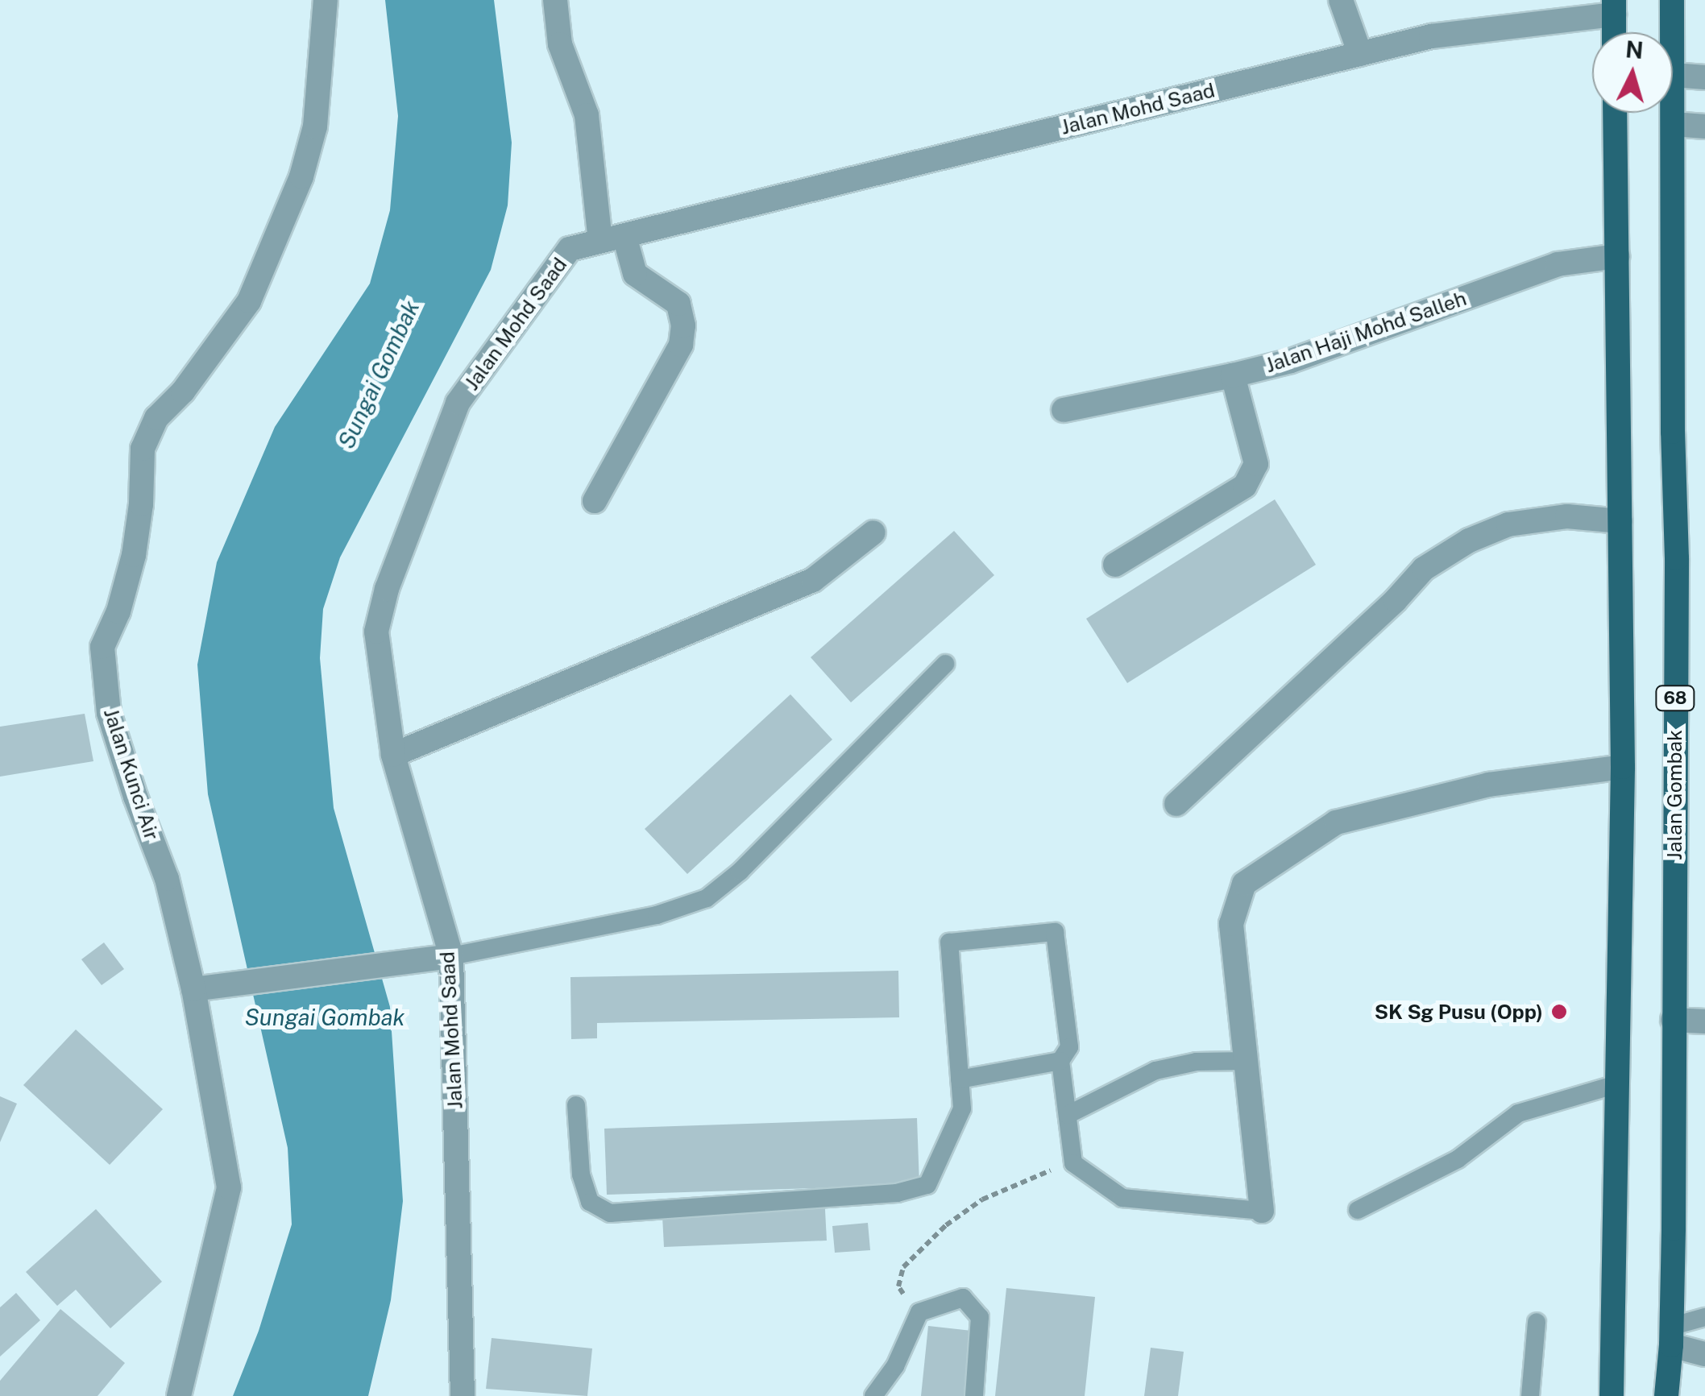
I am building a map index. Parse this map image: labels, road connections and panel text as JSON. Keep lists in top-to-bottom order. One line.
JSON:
{"streets":{"main road":["68","Jalan Gombak"],"street":["Jalan Mohd Saad","Jalan Haji Mohd Salleh","Jalan Kunci Air"]},"water":["Sungai Gombak"],"places":["SK Sg Pusu (Opp)"],"north":"top"}
